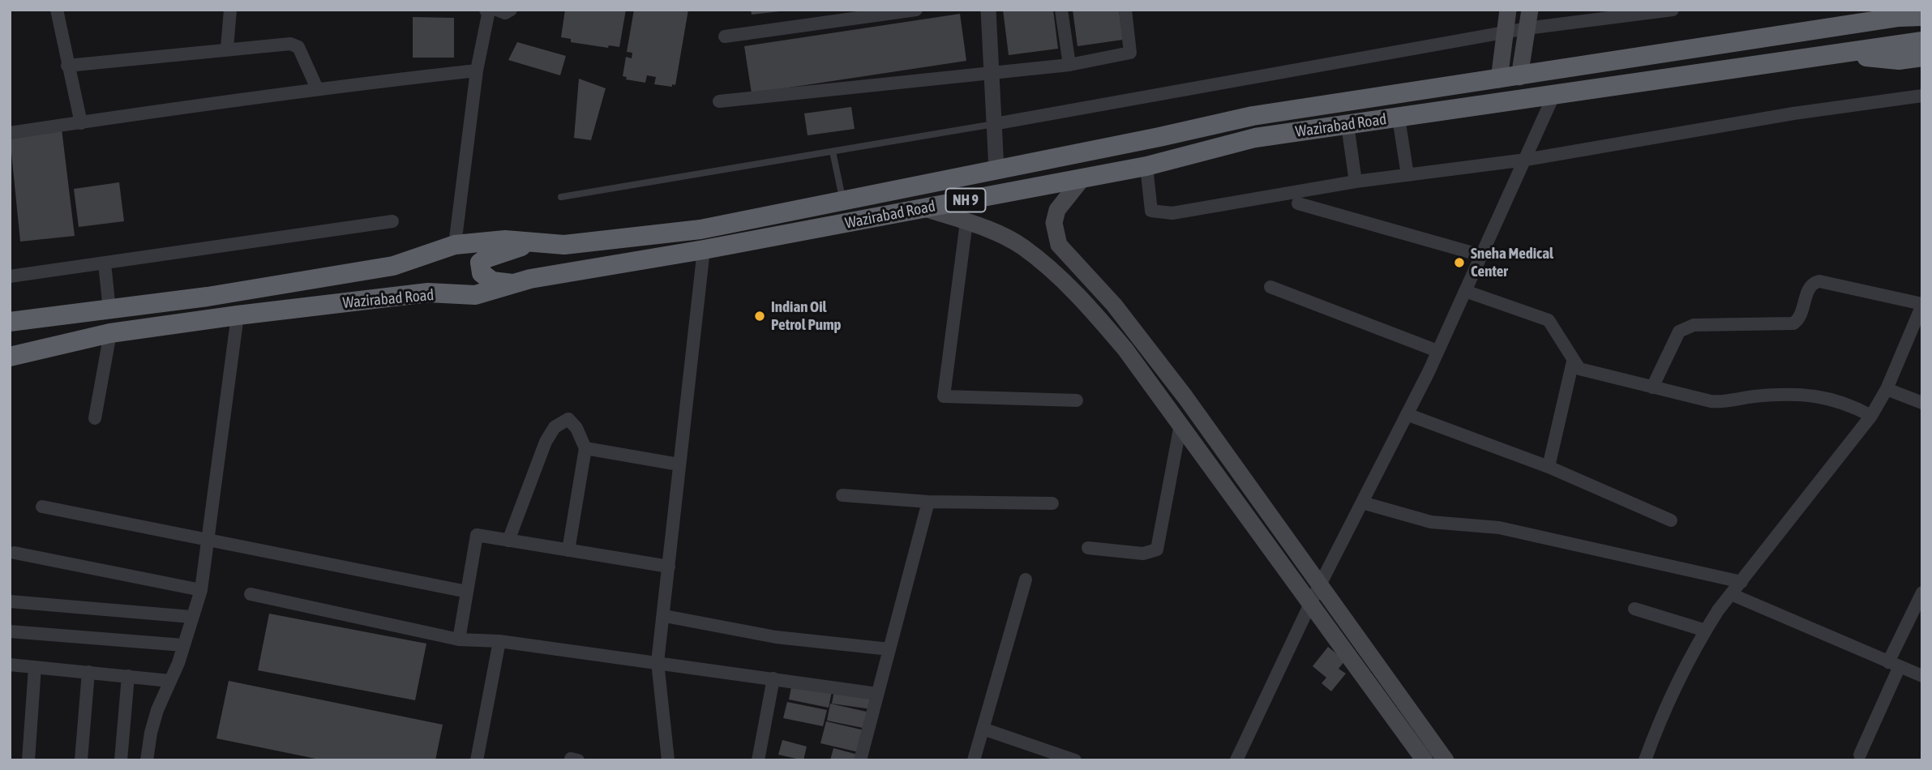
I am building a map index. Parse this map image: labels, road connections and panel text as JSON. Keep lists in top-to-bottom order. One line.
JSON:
{"streets":{"highway":["Wazirabad Road","NH 9"]},"places":["Sneha Medical Center","Indian Oil Petrol Pump"]}
